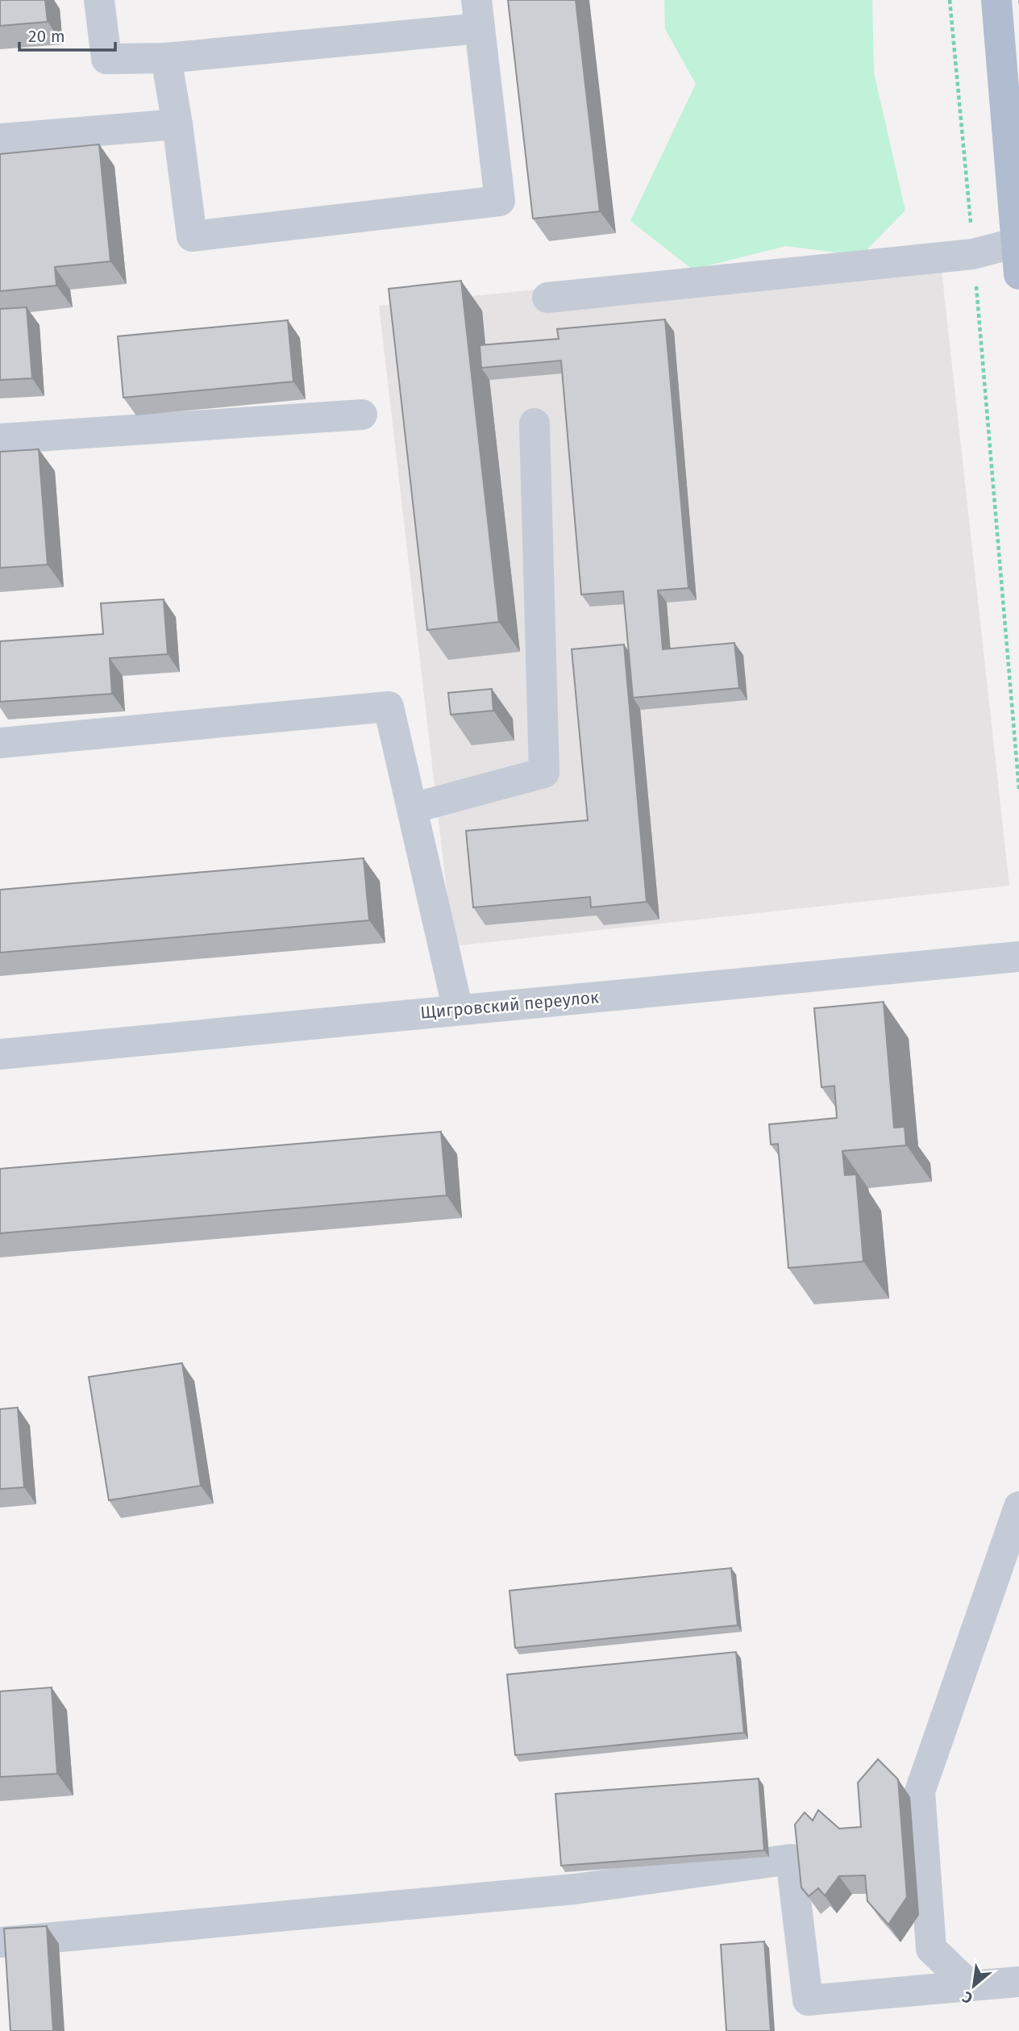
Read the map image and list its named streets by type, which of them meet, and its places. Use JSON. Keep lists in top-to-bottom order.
{
  "streets": {
    "street": ["Щигровский переулок"]
  },
  "scale_bar": "20 m",
  "north": "bottom left"
}
